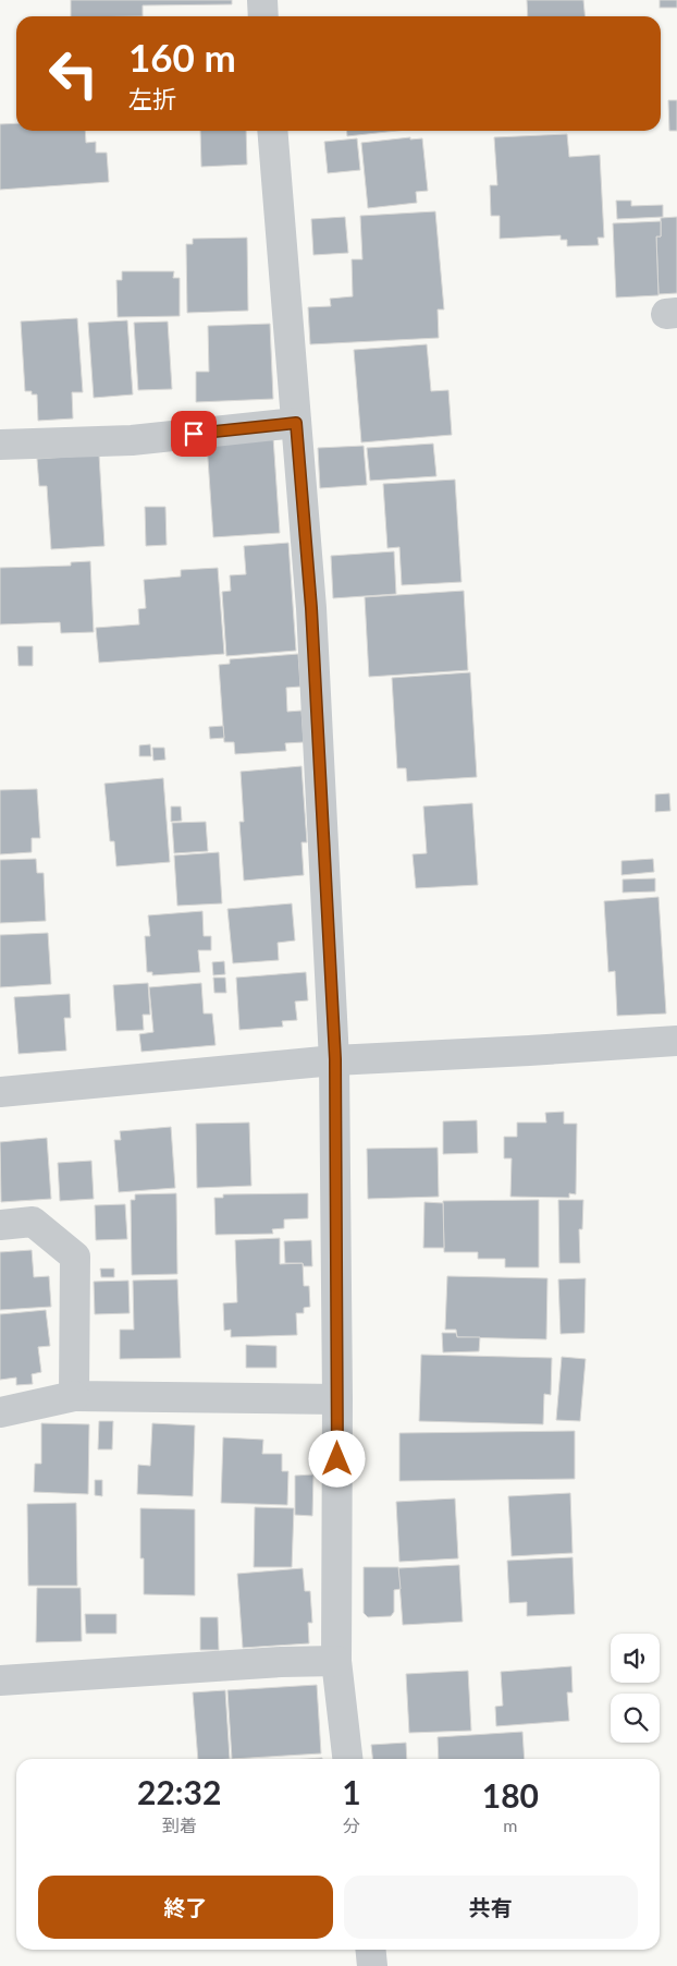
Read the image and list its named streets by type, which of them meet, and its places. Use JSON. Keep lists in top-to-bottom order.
{
  "page": {
    "turn": ["160 m", "左折"],
    "eta": [
      "22:32",
      "到着",
      "1",
      "分",
      "180",
      "m"
    ],
    "buttons": ["終了", "共有"]
  }
}
